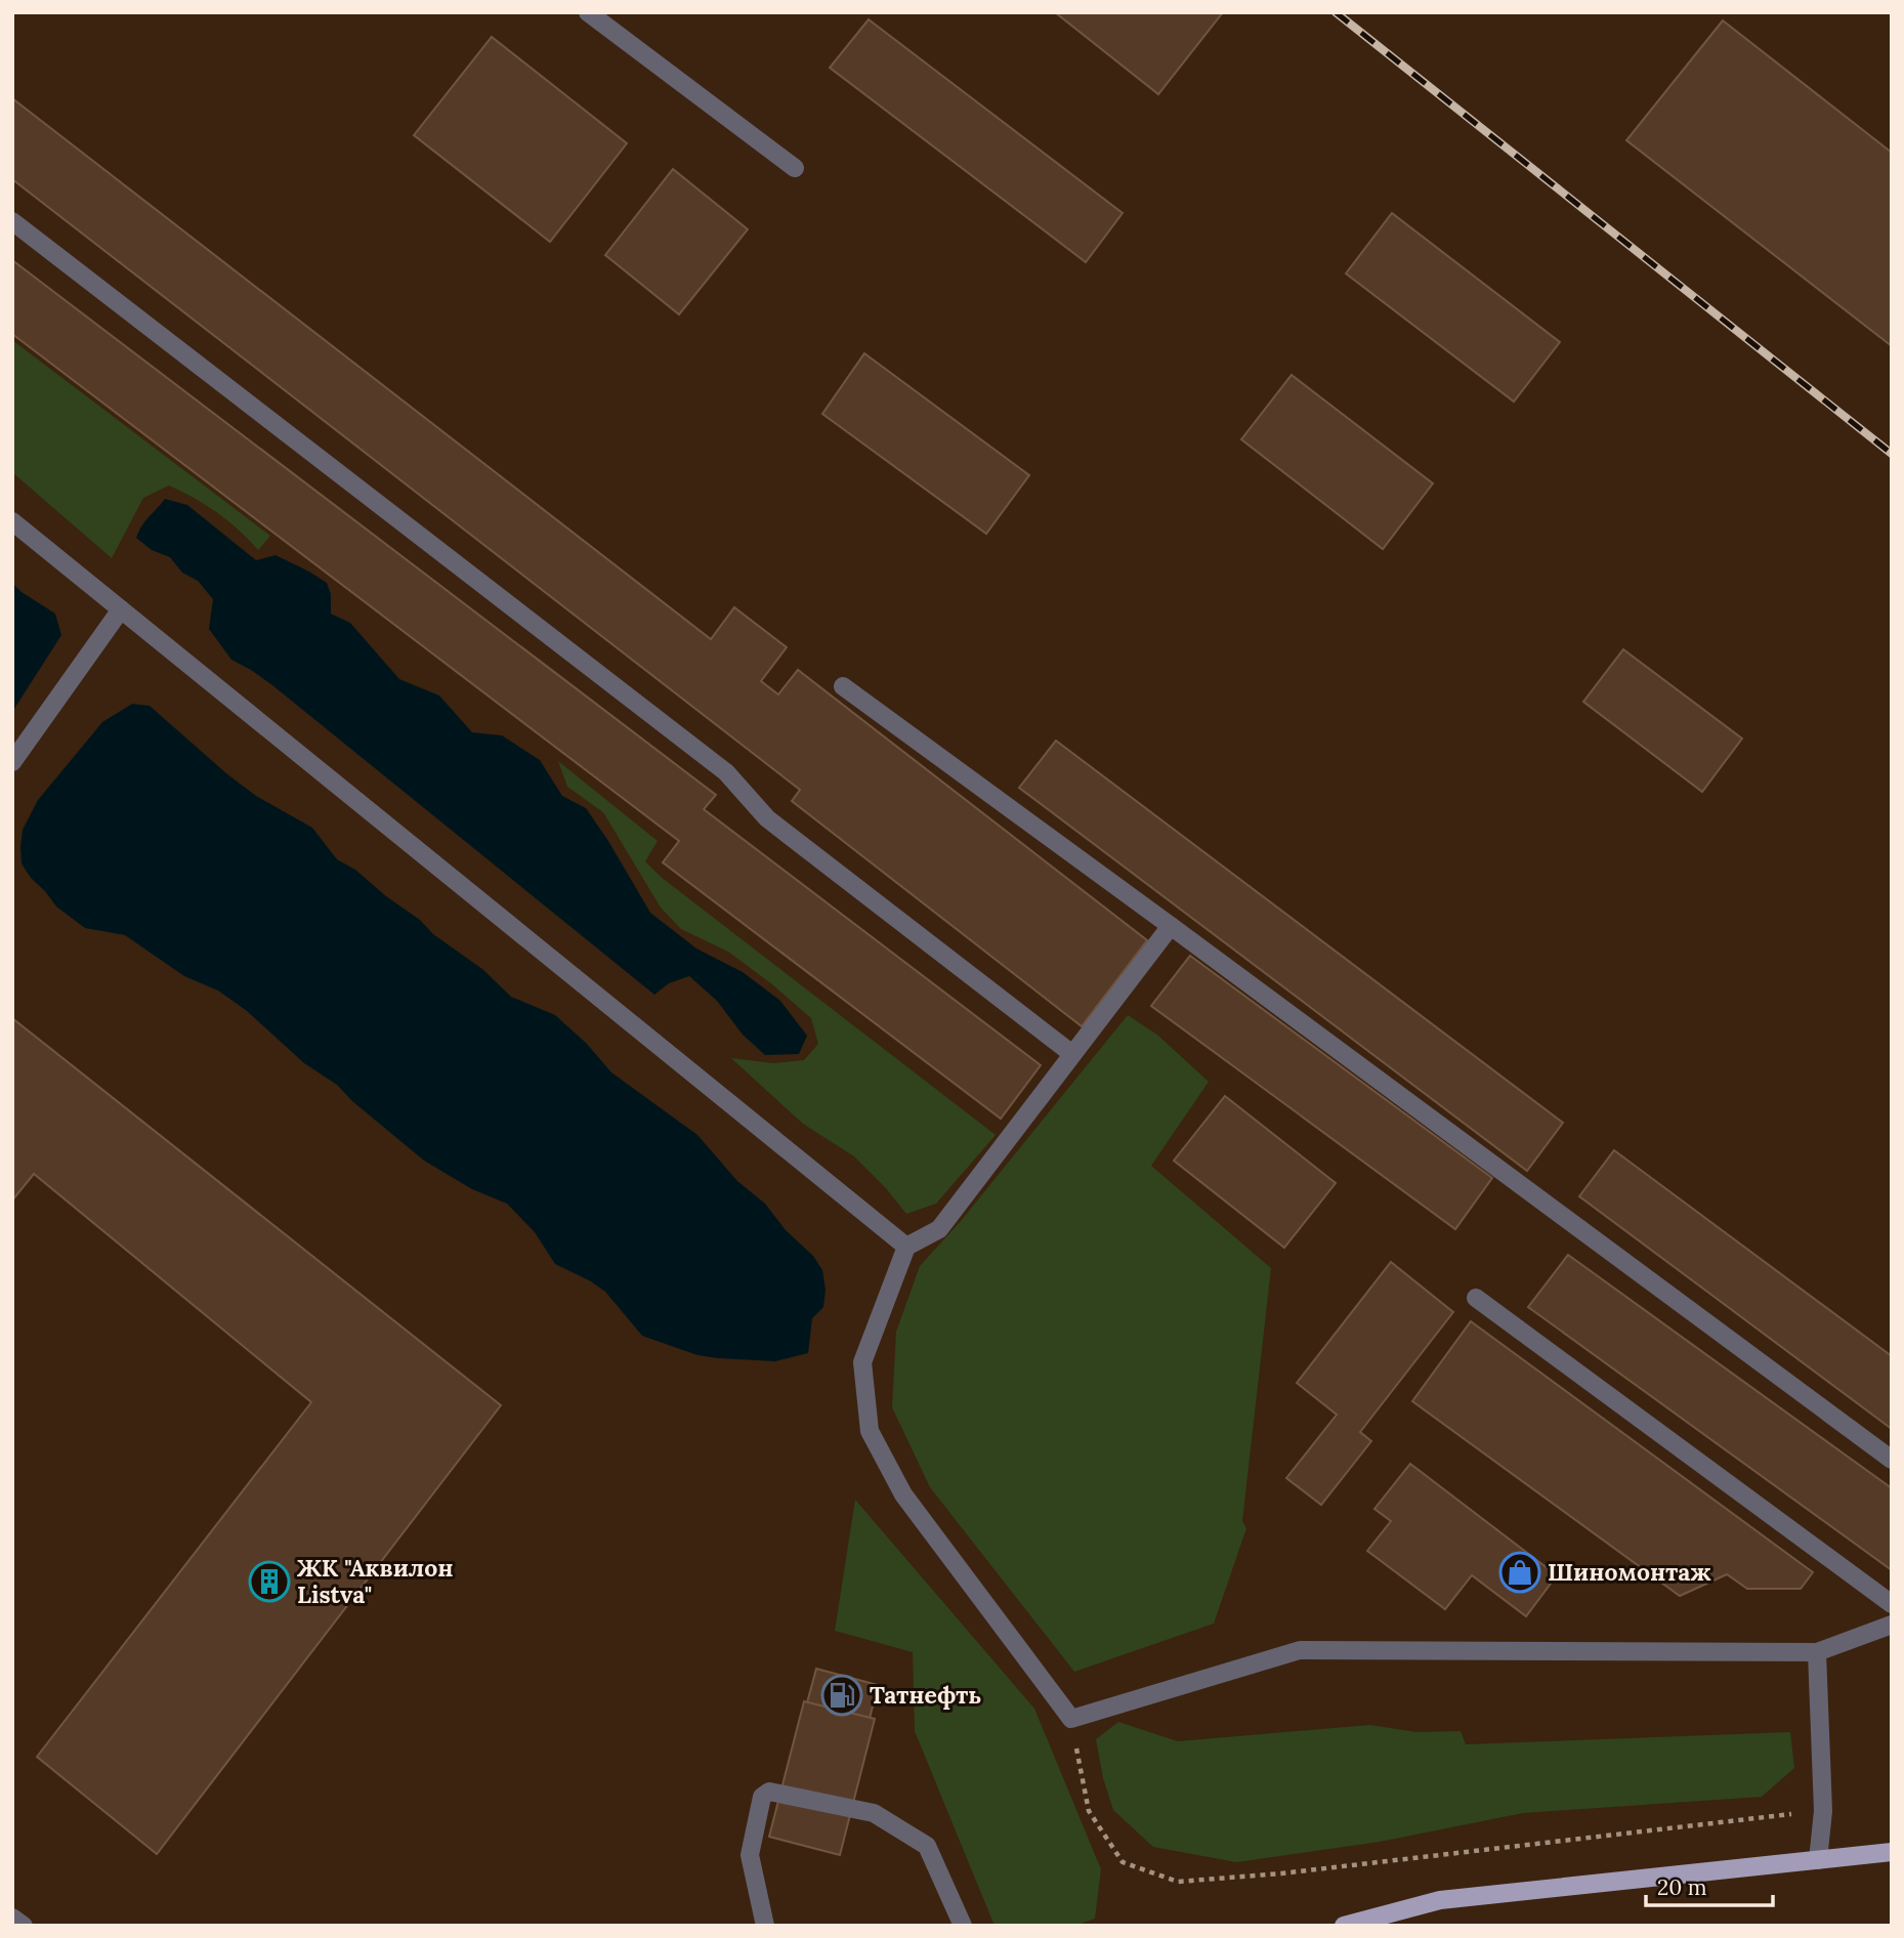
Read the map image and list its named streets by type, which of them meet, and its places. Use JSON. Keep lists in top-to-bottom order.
{
  "places": {
    "shop": ["Шиномонтаж"],
    "building": ["ЖК \"Аквилон Listva\""],
    "fuel station": ["Татнефть"]
  },
  "scale_bar": "20 m"
}
